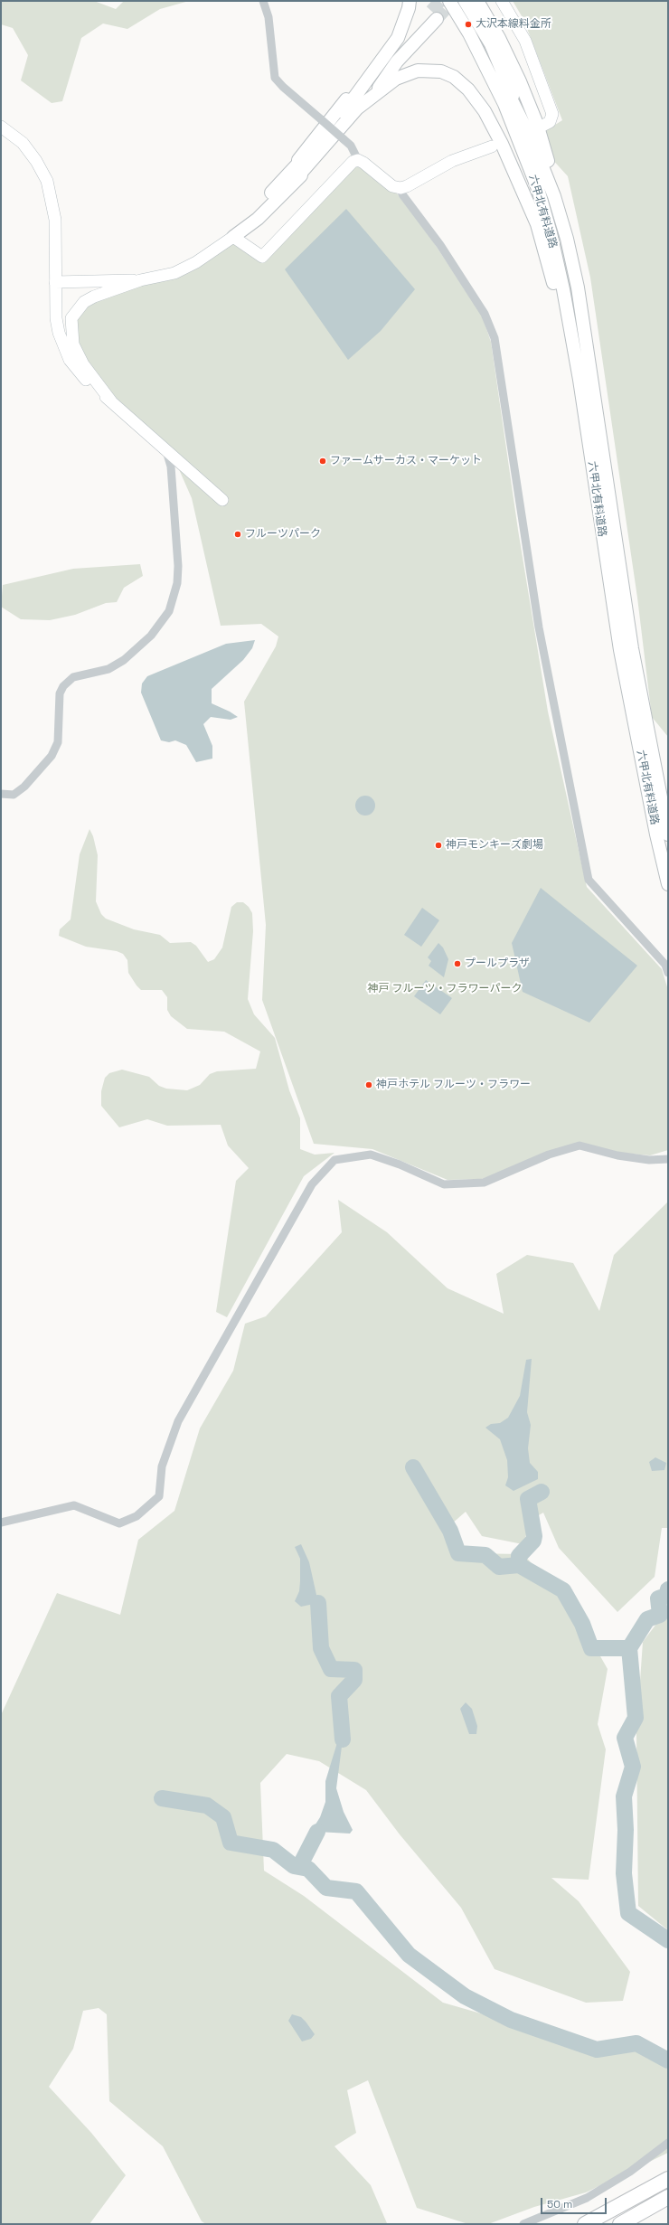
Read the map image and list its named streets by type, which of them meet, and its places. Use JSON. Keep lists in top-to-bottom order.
{
  "streets": {
    "main road": ["六甲北有料道路"]
  },
  "parks": ["神戸 フルーツ・フラワーパーク"],
  "places": [
    "大沢本線料金所",
    "ファームサーカス・マーケット",
    "フルーツパーク",
    "神戸モンキーズ劇場",
    "プールプラザ",
    "神戸ホテル フルーツ・フラワー"
  ],
  "scale_bar": "50 m"
}
